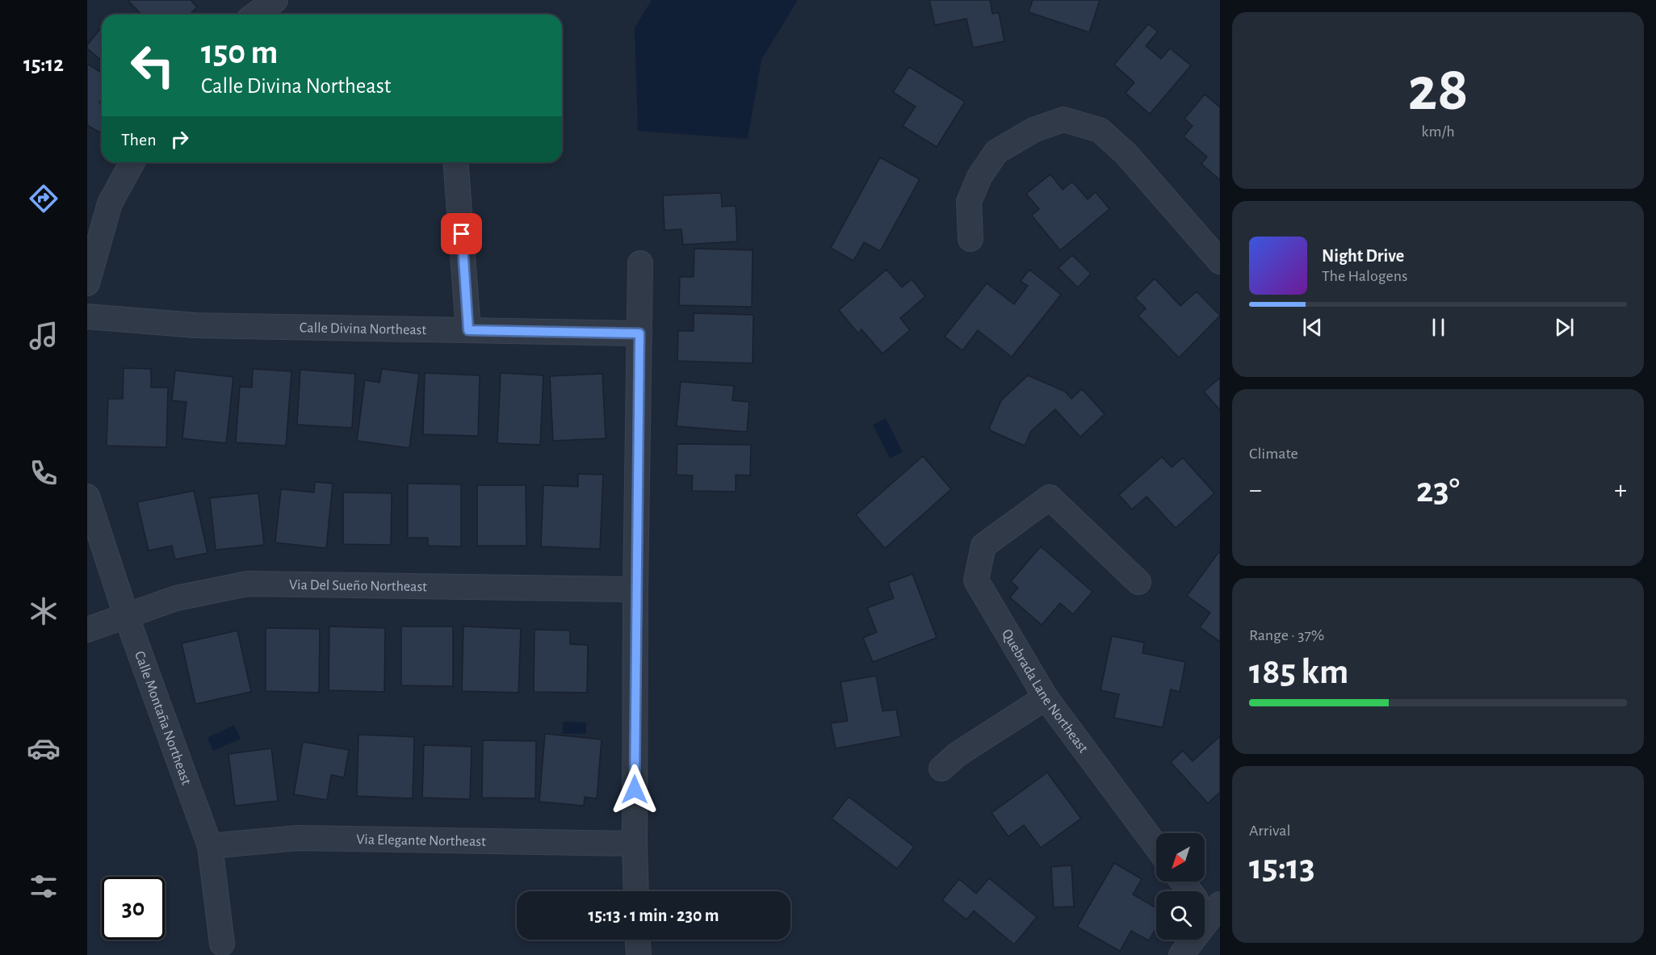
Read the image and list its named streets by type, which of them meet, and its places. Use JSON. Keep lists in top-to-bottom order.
{
  "streets": {
    "street": [
      "Calle Divina Northeast",
      "Via Del Sueño Northeast",
      "Quebrada Lane Northeast",
      "Calle Montaña Northeast",
      "Via Elegante Northeast"
    ]
  },
  "crossings": [
    ["Via Del Sueño Northeast", "Calle Montaña Northeast"],
    ["Calle Montaña Northeast", "Via Elegante Northeast"]
  ],
  "north": "bottom left",
  "page": {
    "tabs": "15:12",
    "tile": [
      ["28", "km/h"],
      "Climate",
      ["Range · 37%", "185 km"],
      ["Arrival", "15:13"]
    ],
    "turn": ["150 m", "Calle Divina Northeast"],
    "then": "Then",
    "song": ["Night Drive", "The Halogens"],
    "heat": ["−", "23°", "+"],
    "limit": "30",
    "trip": "15:13 · 1 min · 230 m"
  }
}
